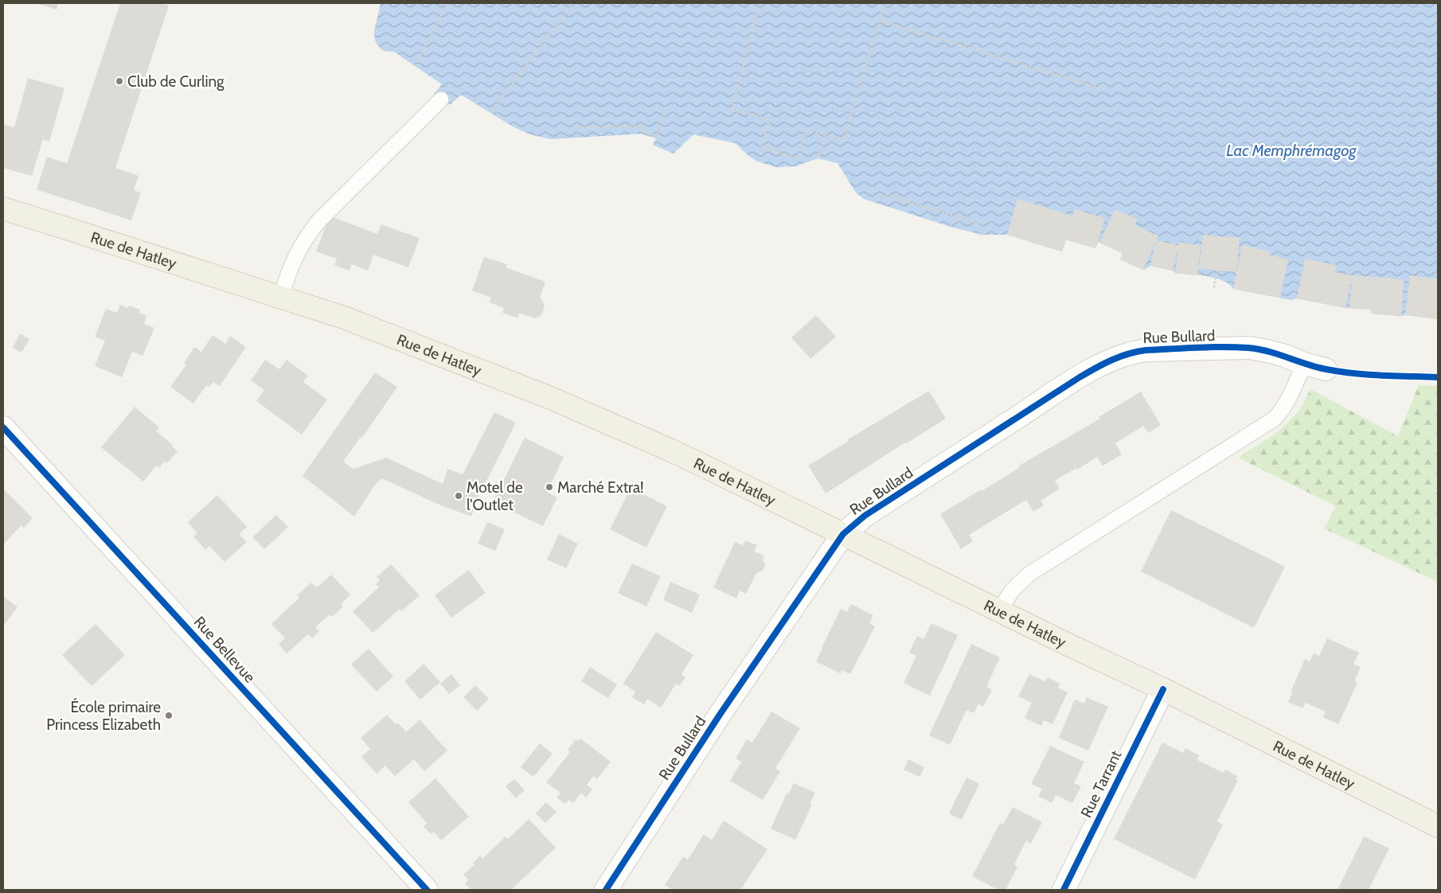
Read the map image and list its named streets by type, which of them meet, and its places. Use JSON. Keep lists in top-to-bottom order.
{
  "streets": {
    "main road": ["Rue de Hatley"],
    "street": ["Rue Bullard", "Rue Bellevue", "Rue Tarrant"]
  },
  "crossings": [
    ["Rue de Hatley", "Rue Bullard"],
    ["Rue de Hatley", "Rue Tarrant"]
  ],
  "water": ["Lac Memphrémagog"],
  "places": [
    "Club de Curling",
    "Marché Extra!",
    "Motel de l'Outlet",
    "École primaire Princess Elizabeth"
  ]
}
